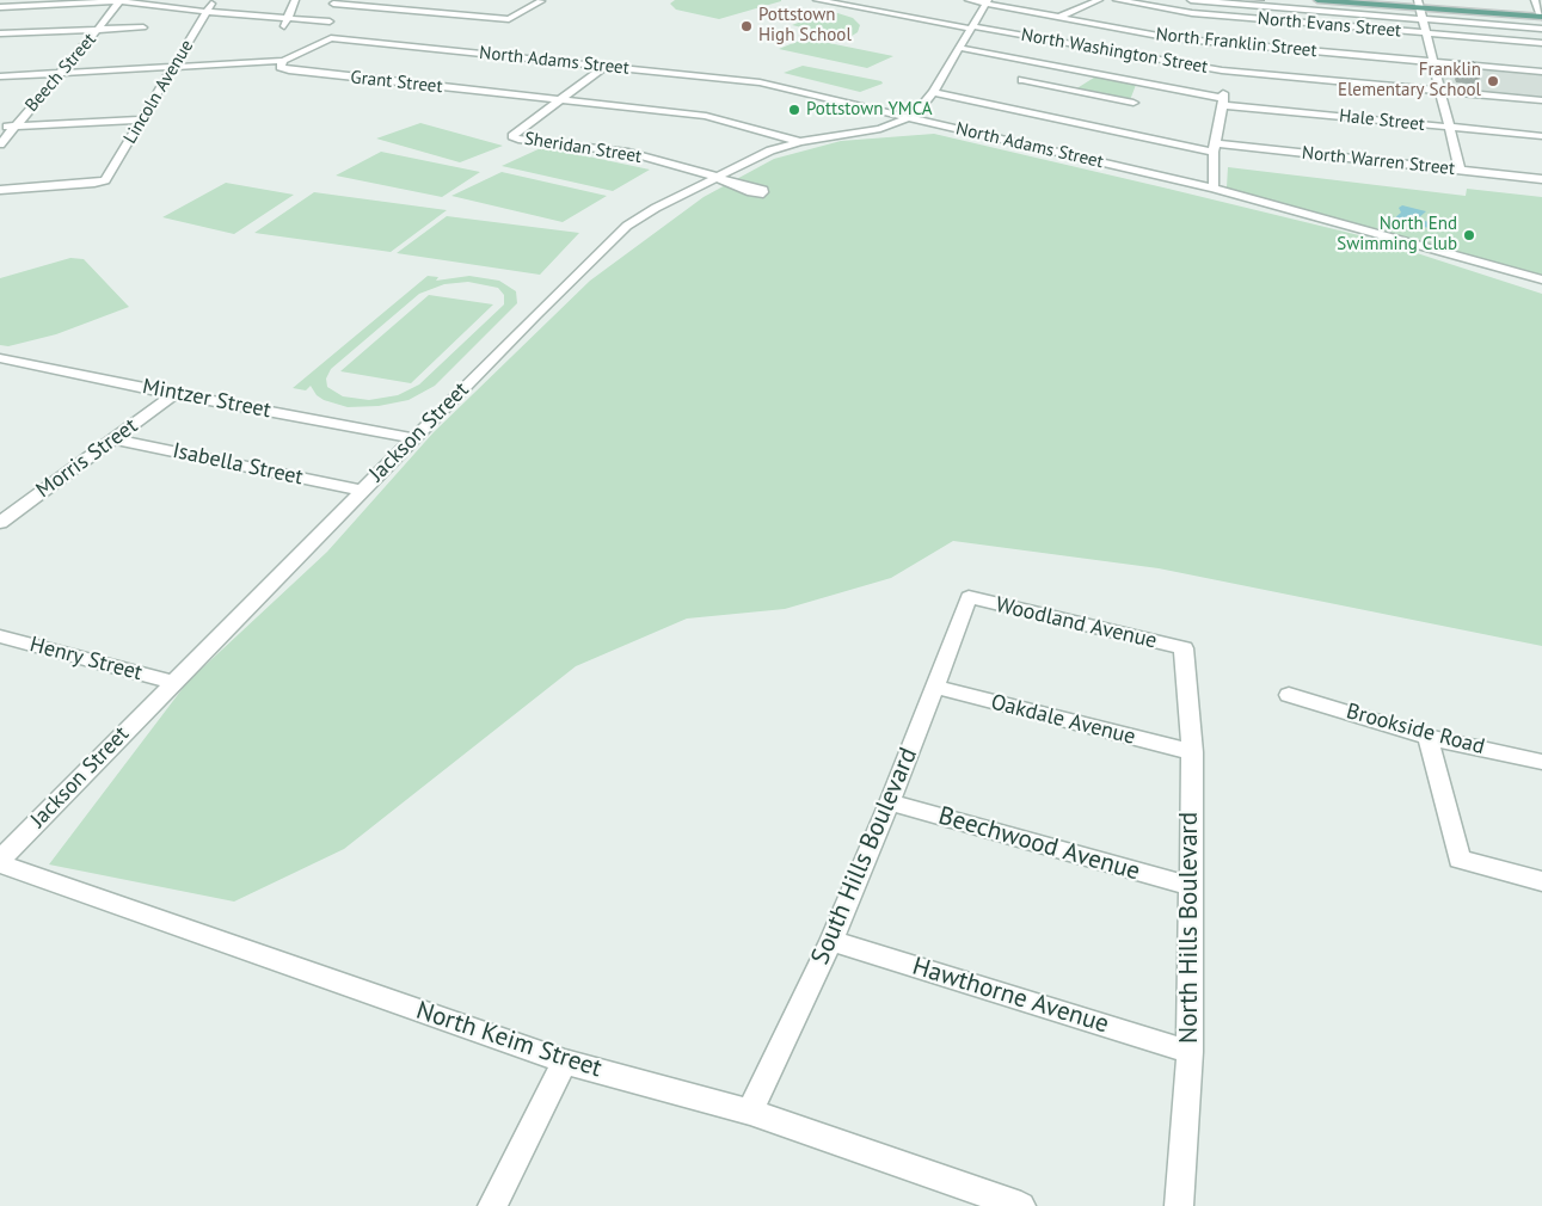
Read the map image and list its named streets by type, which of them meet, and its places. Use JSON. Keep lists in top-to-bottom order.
{
  "streets": {
    "street": [
      "North Evans Street",
      "North Franklin Street",
      "North Washington Street",
      "North Adams Street",
      "Beech Street",
      "Grant Street",
      "Lincoln Avenue",
      "Hale Street",
      "Sheridan Street",
      "North Warren Street",
      "Mintzer Street",
      "Jackson Street",
      "Morris Street",
      "Isabella Street",
      "Woodland Avenue",
      "Henry Street",
      "Oakdale Avenue",
      "Brookside Road",
      "Beechwood Avenue",
      "South Hills Boulevard",
      "North Hills Boulevard",
      "Hawthorne Avenue",
      "North Keim Street"
    ]
  },
  "crossings": [
    ["North Franklin Street", "North Washington Street"],
    ["North Adams Street", "Jackson Street"],
    ["Grant Street", "Sheridan Street"],
    ["Grant Street", "Jackson Street"],
    ["Sheridan Street", "Jackson Street"],
    ["Mintzer Street", "Jackson Street"],
    ["Mintzer Street", "Morris Street"],
    ["Jackson Street", "Isabella Street"],
    ["Jackson Street", "Henry Street"],
    ["Jackson Street", "North Keim Street"],
    ["Morris Street", "Isabella Street"],
    ["Woodland Avenue", "South Hills Boulevard"],
    ["Woodland Avenue", "North Hills Boulevard"],
    ["Oakdale Avenue", "South Hills Boulevard"],
    ["Oakdale Avenue", "North Hills Boulevard"],
    ["Beechwood Avenue", "South Hills Boulevard"],
    ["Beechwood Avenue", "North Hills Boulevard"],
    ["South Hills Boulevard", "Hawthorne Avenue"],
    ["South Hills Boulevard", "North Keim Street"],
    ["North Hills Boulevard", "Hawthorne Avenue"]
  ],
  "places": [
    "Pottstown High School",
    "Franklin Elementary School",
    "Pottstown YMCA",
    "North End Swimming Club"
  ]
}
